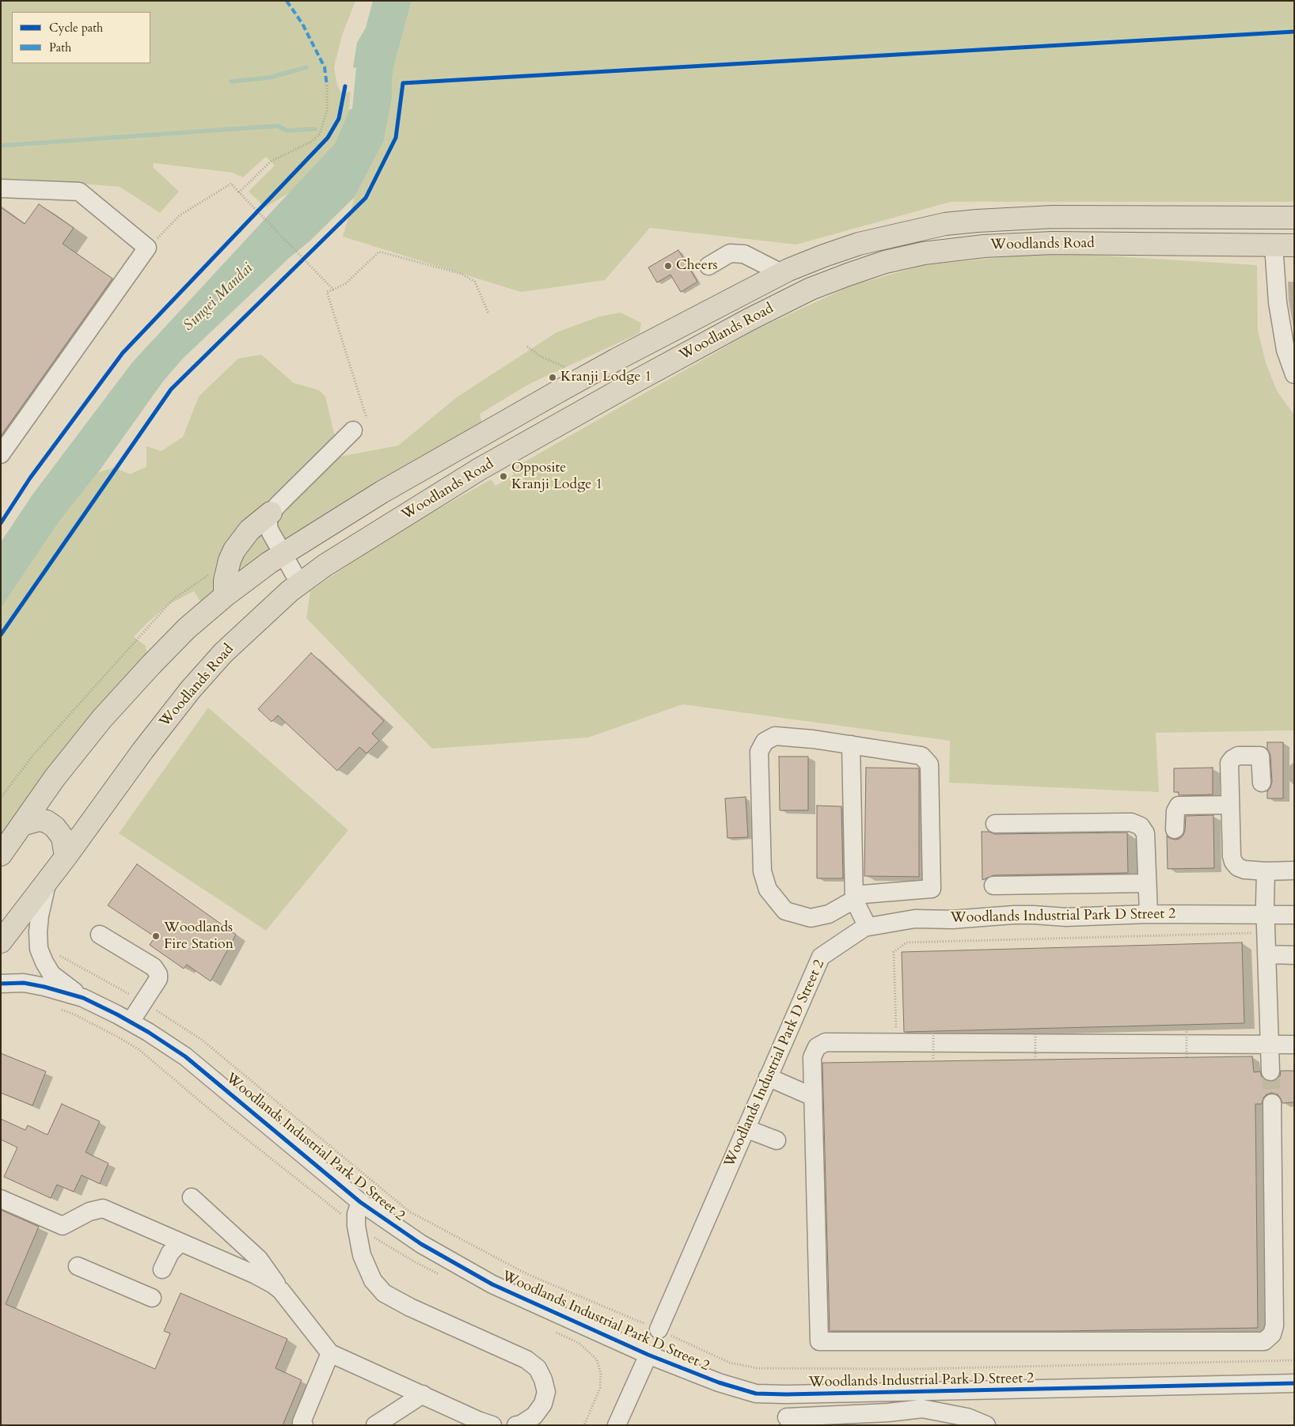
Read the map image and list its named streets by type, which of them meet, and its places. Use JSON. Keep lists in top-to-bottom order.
{
  "streets": {
    "main road": ["Woodlands Road"],
    "street": ["Woodlands Industrial Park D Street 2"]
  },
  "crossings": [
    ["Woodlands Road", "Woodlands Industrial Park D Street 2"]
  ],
  "water": ["Sungei Mandai"],
  "places": [
    "Cheers",
    "Kranji Lodge 1",
    "Opposite Kranji Lodge 1",
    "Woodlands Fire Station"
  ],
  "legend": ["Cycle path", "Path"]
}
